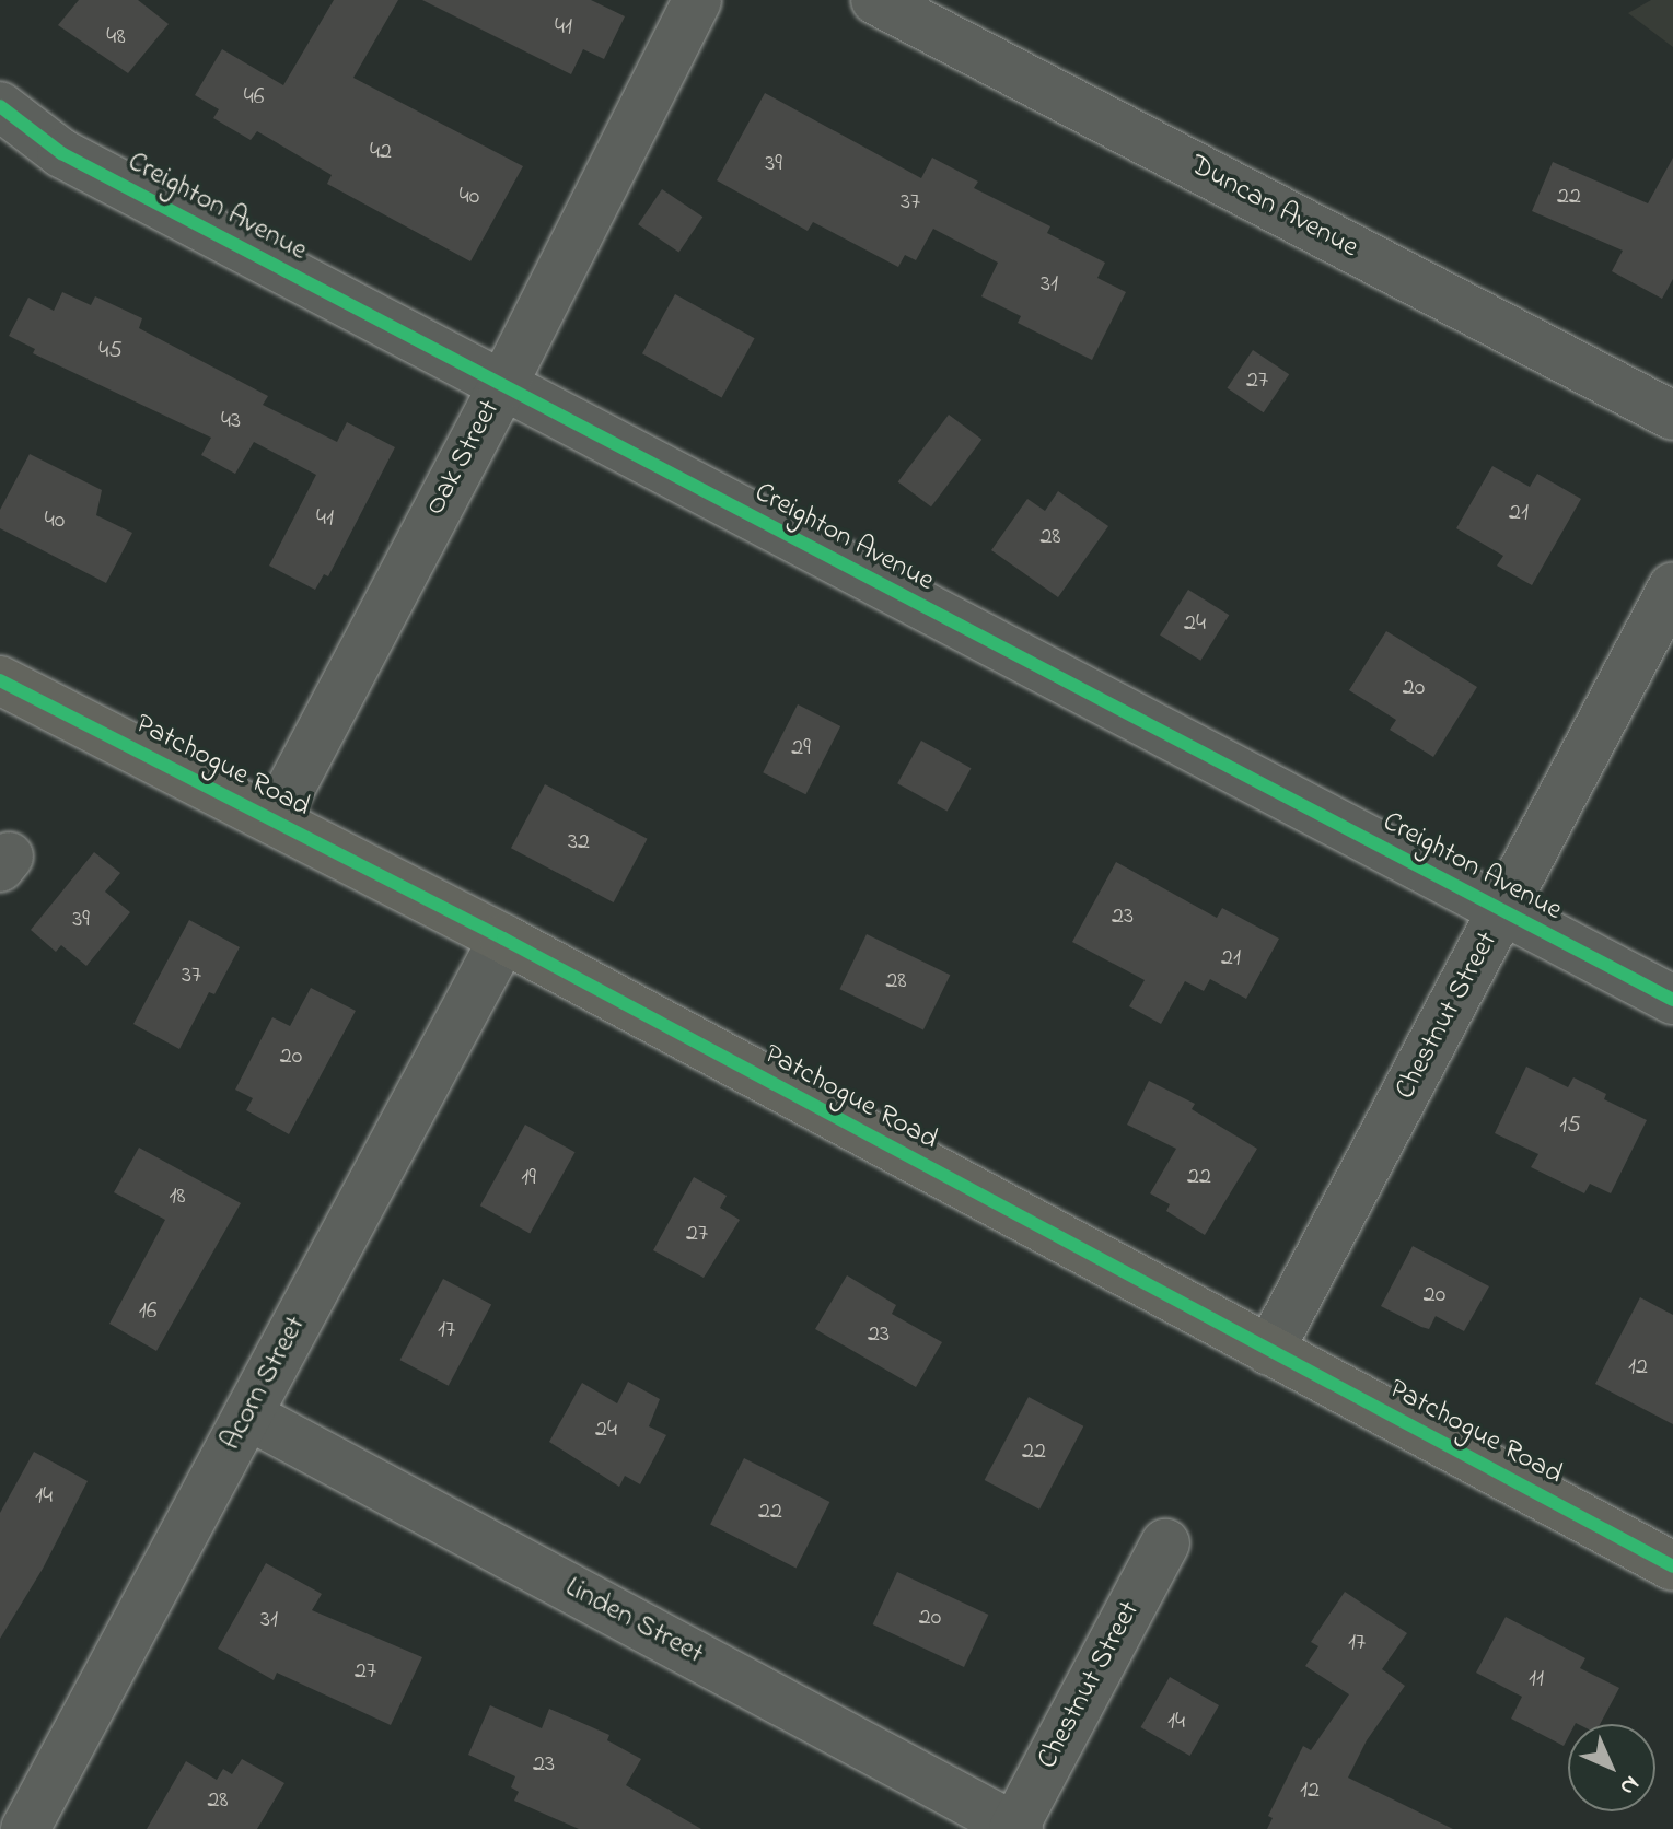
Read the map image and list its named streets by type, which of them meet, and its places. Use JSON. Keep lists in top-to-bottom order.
{
  "streets": {
    "main road": ["Patchogue Road"],
    "street": [
      "Creighton Avenue",
      "Duncan Avenue",
      "Oak Street",
      "Chestnut Street",
      "Acorn Street",
      "Linden Street"
    ]
  },
  "crossings": [
    ["Creighton Avenue", "Oak Street"],
    ["Creighton Avenue", "Chestnut Street"],
    ["Oak Street", "Patchogue Road"],
    ["Patchogue Road", "Chestnut Street"],
    ["Patchogue Road", "Acorn Street"],
    ["Chestnut Street", "Linden Street"],
    ["Acorn Street", "Linden Street"]
  ],
  "house_numbers": [
    "41",
    "48",
    "46",
    "42",
    "39",
    "40",
    "22",
    "37",
    "31",
    "45",
    "27",
    "43",
    "21",
    "41",
    "40",
    "28",
    "24",
    "20",
    "29",
    "32",
    "23",
    "39",
    "21",
    "37",
    "28",
    "20",
    "15",
    "22",
    "19",
    "18",
    "27",
    "20",
    "16",
    "17",
    "23",
    "12",
    "24",
    "22",
    "14",
    "22",
    "20",
    "31",
    "17",
    "27",
    "11",
    "14",
    "23",
    "12",
    "28"
  ],
  "north": "bottom right"
}
